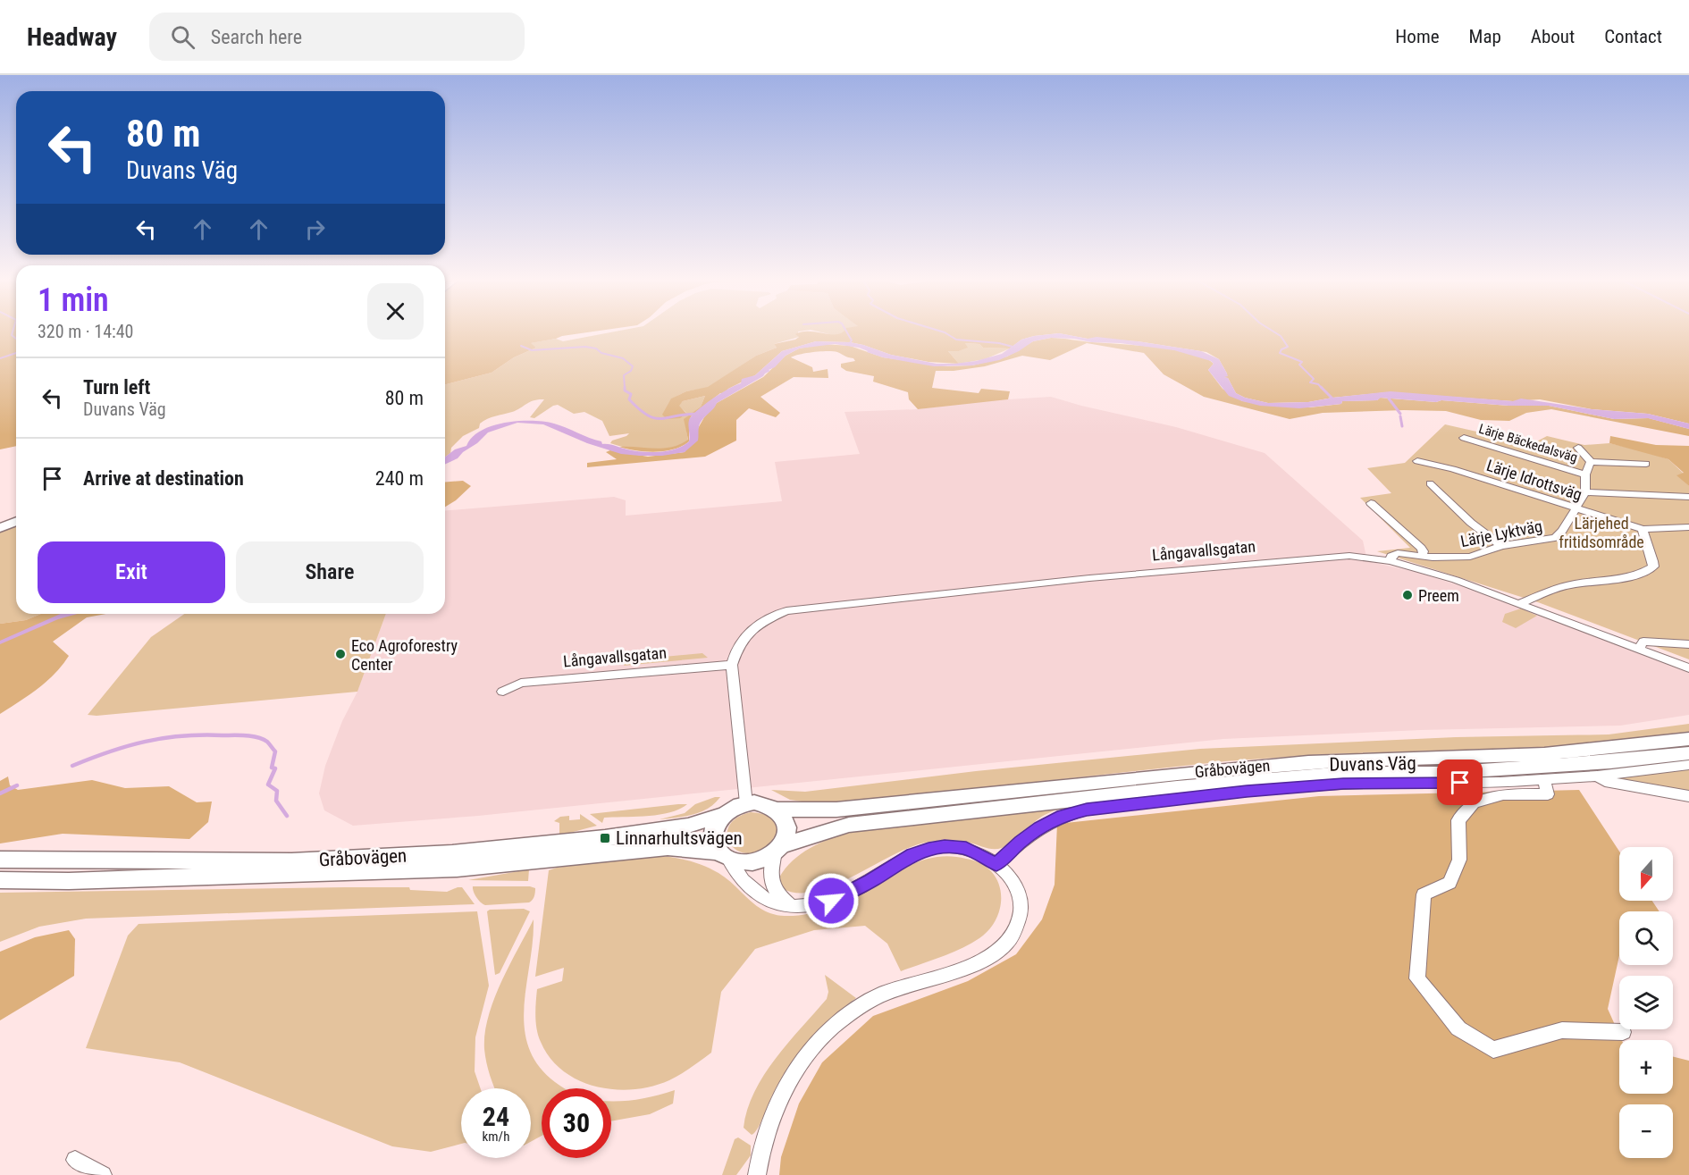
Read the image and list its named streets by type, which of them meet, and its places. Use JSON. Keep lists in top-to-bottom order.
{
  "streets": {
    "main road": ["Gråbovägen"],
    "street": [
      "Lärje Bäckedalsväg",
      "Lärje Idrottsväg",
      "Lärje Lyktväg",
      "Långavallsgatan",
      "Duvans Väg"
    ]
  },
  "crossings": [
    ["Lärje Idrottsväg", "Lärje Lyktväg"],
    ["Lärje Lyktväg", "Långavallsgatan"],
    ["Långavallsgatan", "Gråbovägen"]
  ],
  "parks": ["Lärjehed fritidsområde"],
  "places": {
    "other": ["Preem", "Eco Agroforestry Center"],
    "transit": ["Linnarhultsvägen"]
  },
  "north": "bottom",
  "page": {
    "header": "Headway",
    "search": "Search here",
    "nav": [
      "Home",
      "Map",
      "About",
      "Contact"
    ],
    "turn": ["80 m", "Duvans Väg"],
    "heading": ["1 min", "320 m · 14:40"],
    "list": [
      {
        "name": "Turn left",
        "note": "Duvans Väg",
        "value": "80 m"
      },
      {
        "name": "Arrive at destination",
        "value": "240 m"
      }
    ],
    "buttons": ["Exit", "Share"],
    "map_buttons": ["+", "−"],
    "speed": "24 km/h",
    "limit": "30"
  }
}
